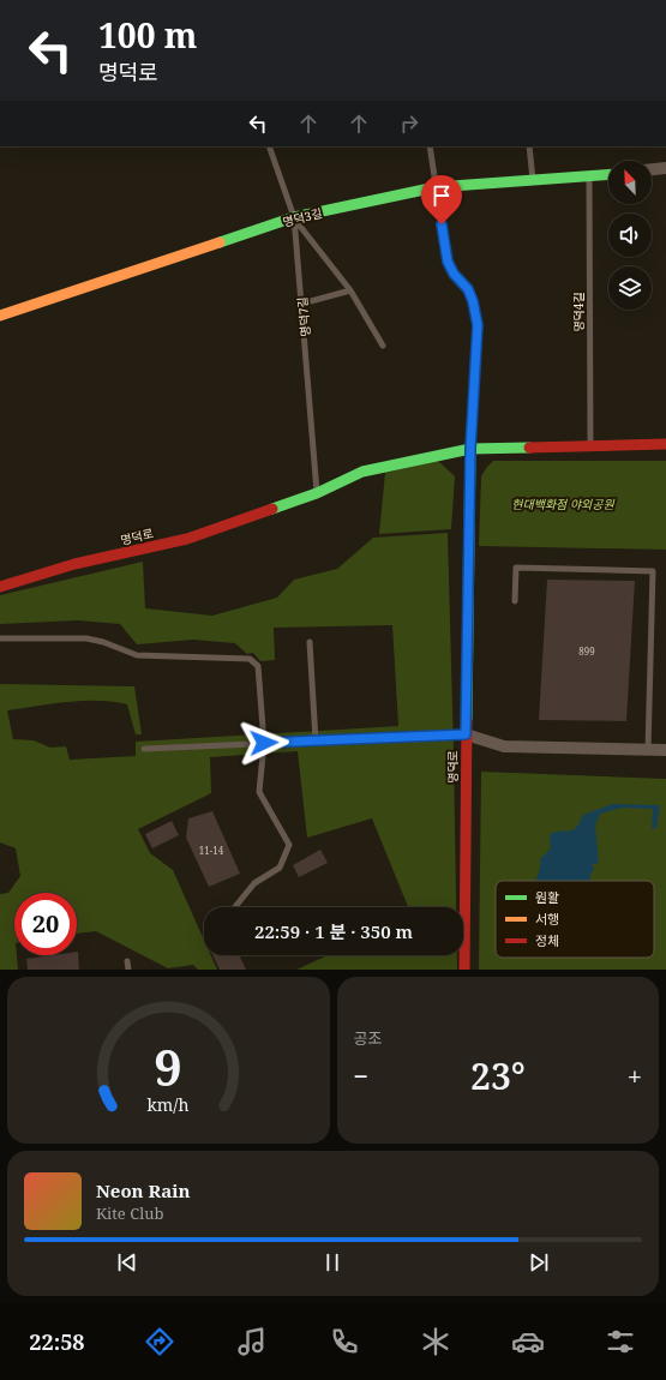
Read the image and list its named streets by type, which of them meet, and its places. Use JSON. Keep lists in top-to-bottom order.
{
  "streets": {
    "street": ["명덕3길", "명덕로"],
    "lane": ["명덕4길", "명덕7길"]
  },
  "crossings": [
    ["명덕3길", "명덕4길"],
    ["명덕3길", "명덕7길"],
    ["명덕4길", "명덕로"],
    ["명덕7길", "명덕로"]
  ],
  "parks": ["현대백화점 야외공원"],
  "house_numbers": ["899", "11-14"],
  "legend": ["원활", "서행", "정체"],
  "north": "top left",
  "page": {
    "turn": ["100 m", "명덕로"],
    "limit": "20",
    "trip": "22:59 · 1 분 · 350 m",
    "tile": "공조",
    "heat": ["−", "23°", "+"],
    "song": ["Neon Rain", "Kite Club"],
    "tabs": "22:58",
    "gauge": ["9", "km/h"]
  }
}
